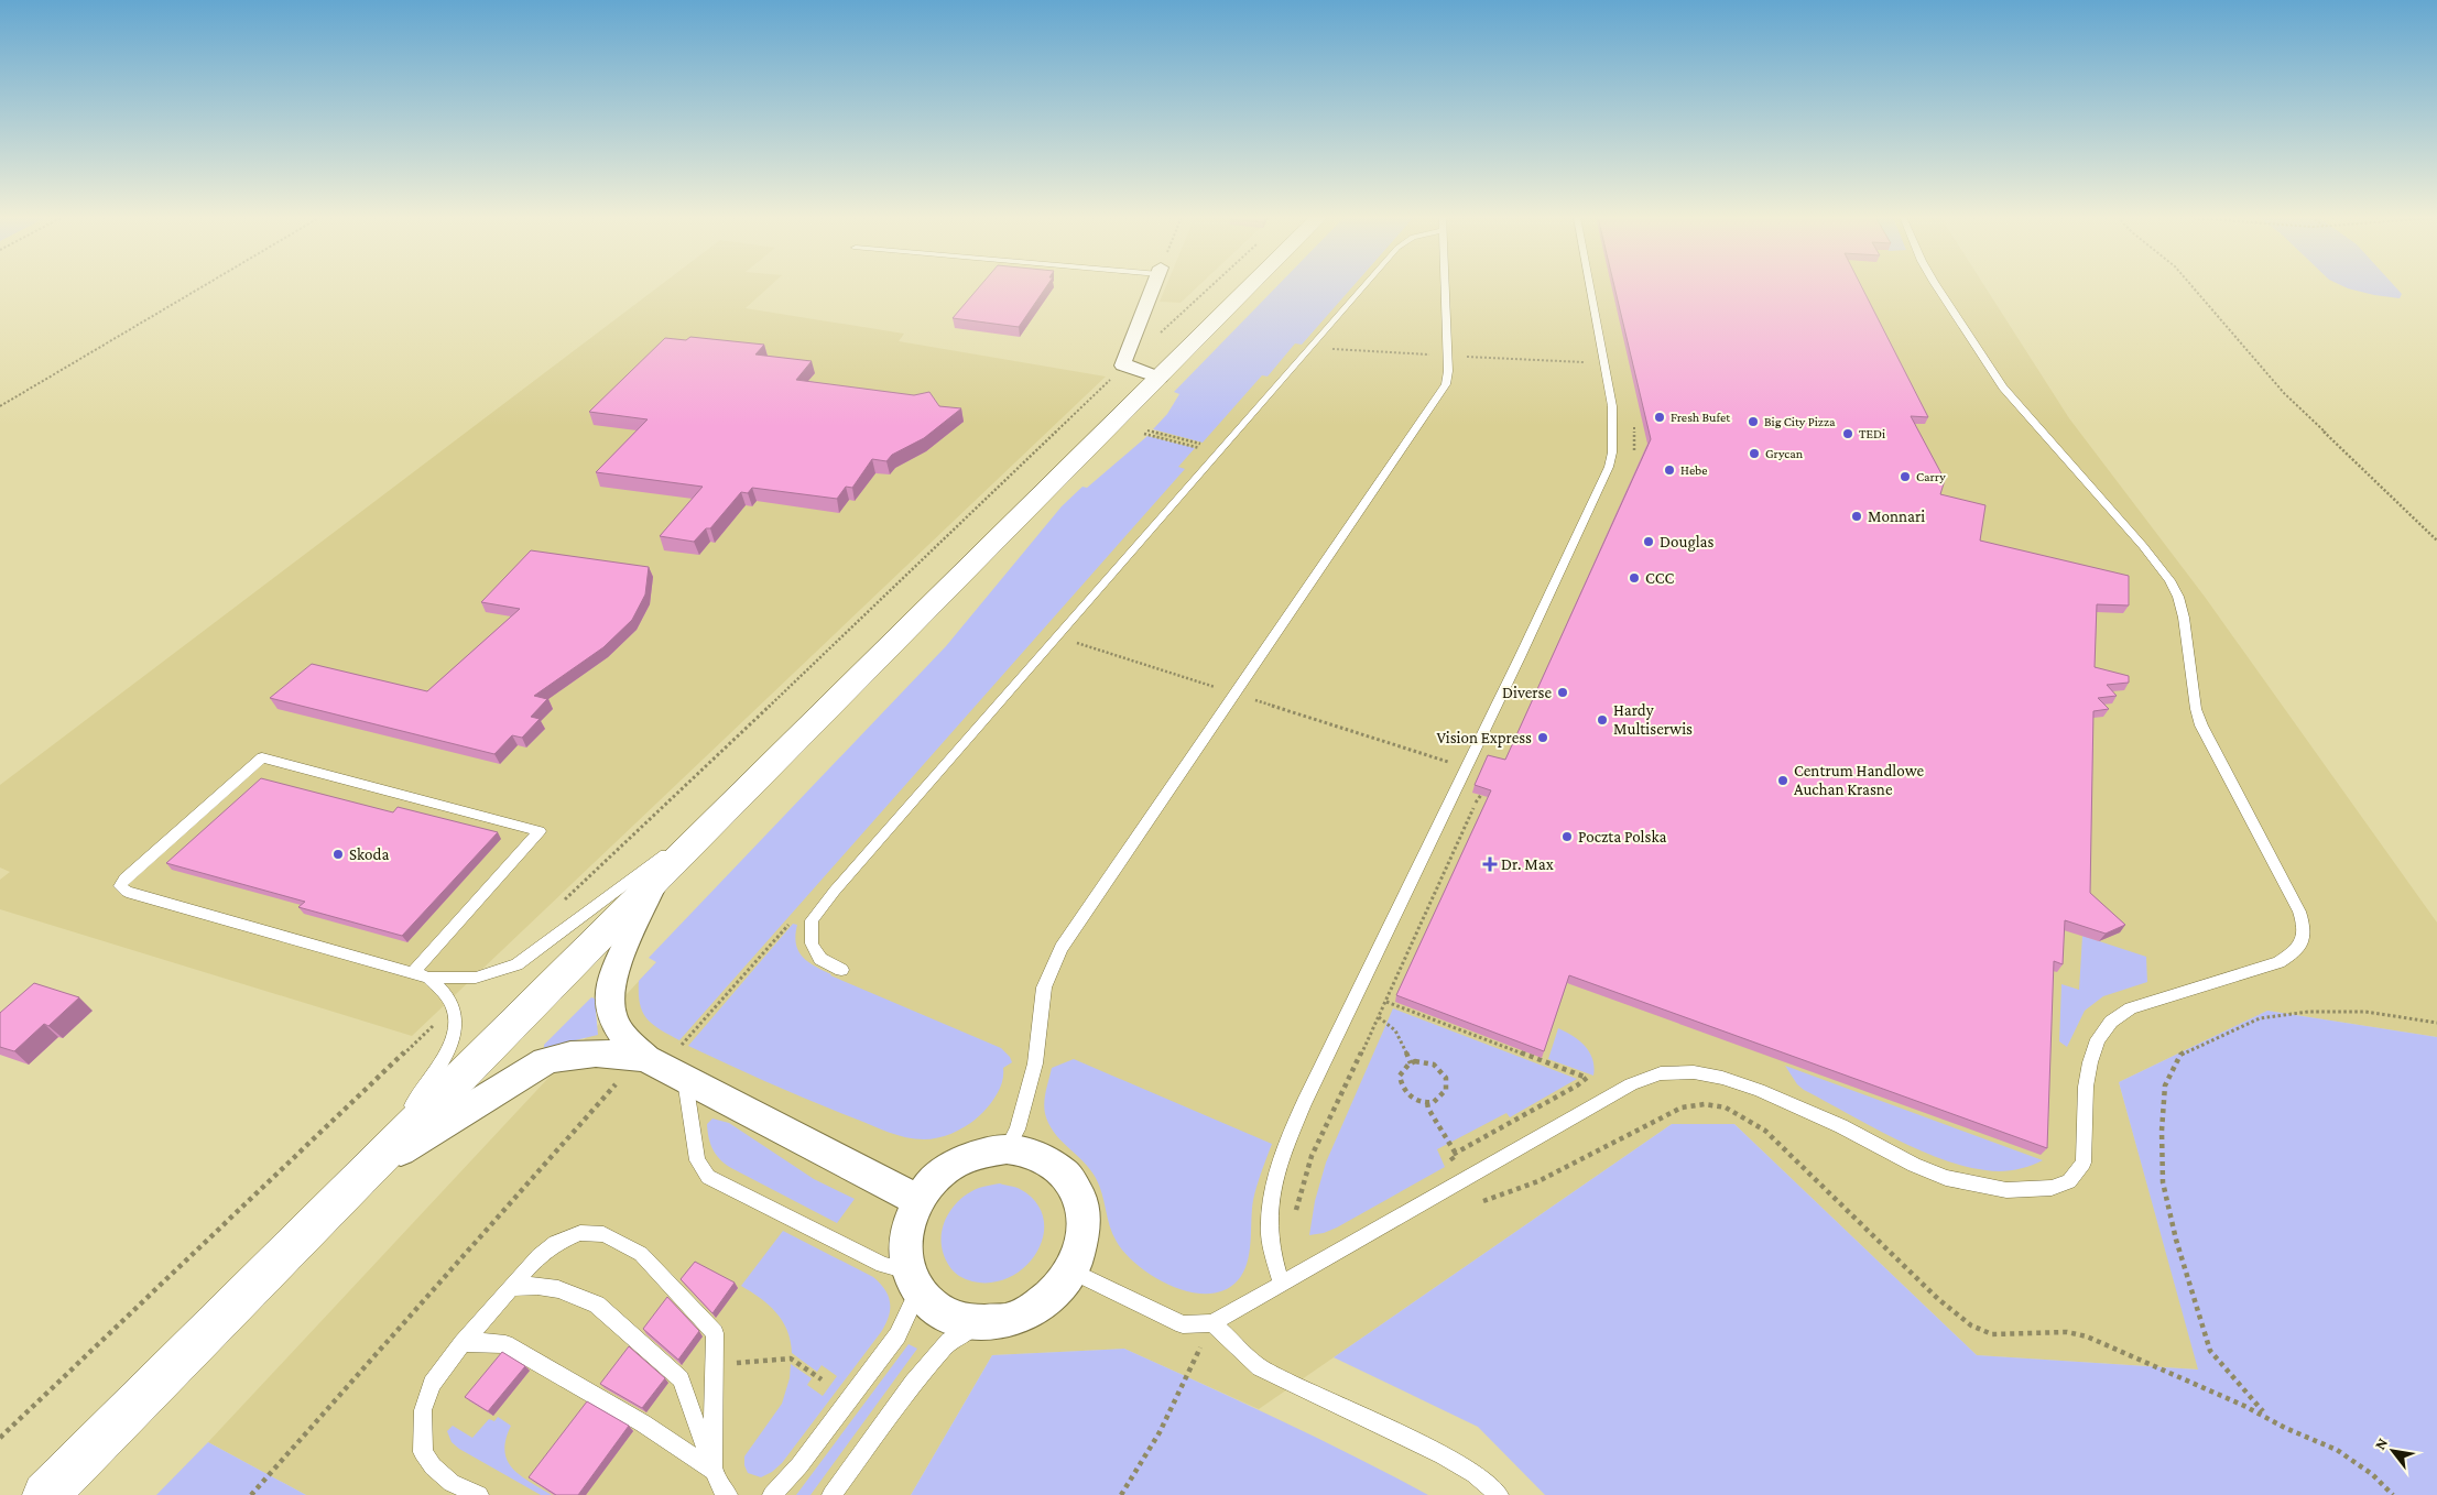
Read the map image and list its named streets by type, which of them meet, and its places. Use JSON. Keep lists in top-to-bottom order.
{
  "places": {
    "other": [
      "Fresh Bufet",
      "Big City Pizza",
      "TEDi",
      "Grycan",
      "Hebe",
      "Carry",
      "Monnari",
      "Douglas",
      "CCC",
      "Diverse",
      "Hardy Multiserwis",
      "Vision Express",
      "Centrum Handlowe Auchan Krasne",
      "Poczta Polska",
      "Skoda"
    ],
    "health": ["Dr. Max"]
  },
  "north": "top left"
}
